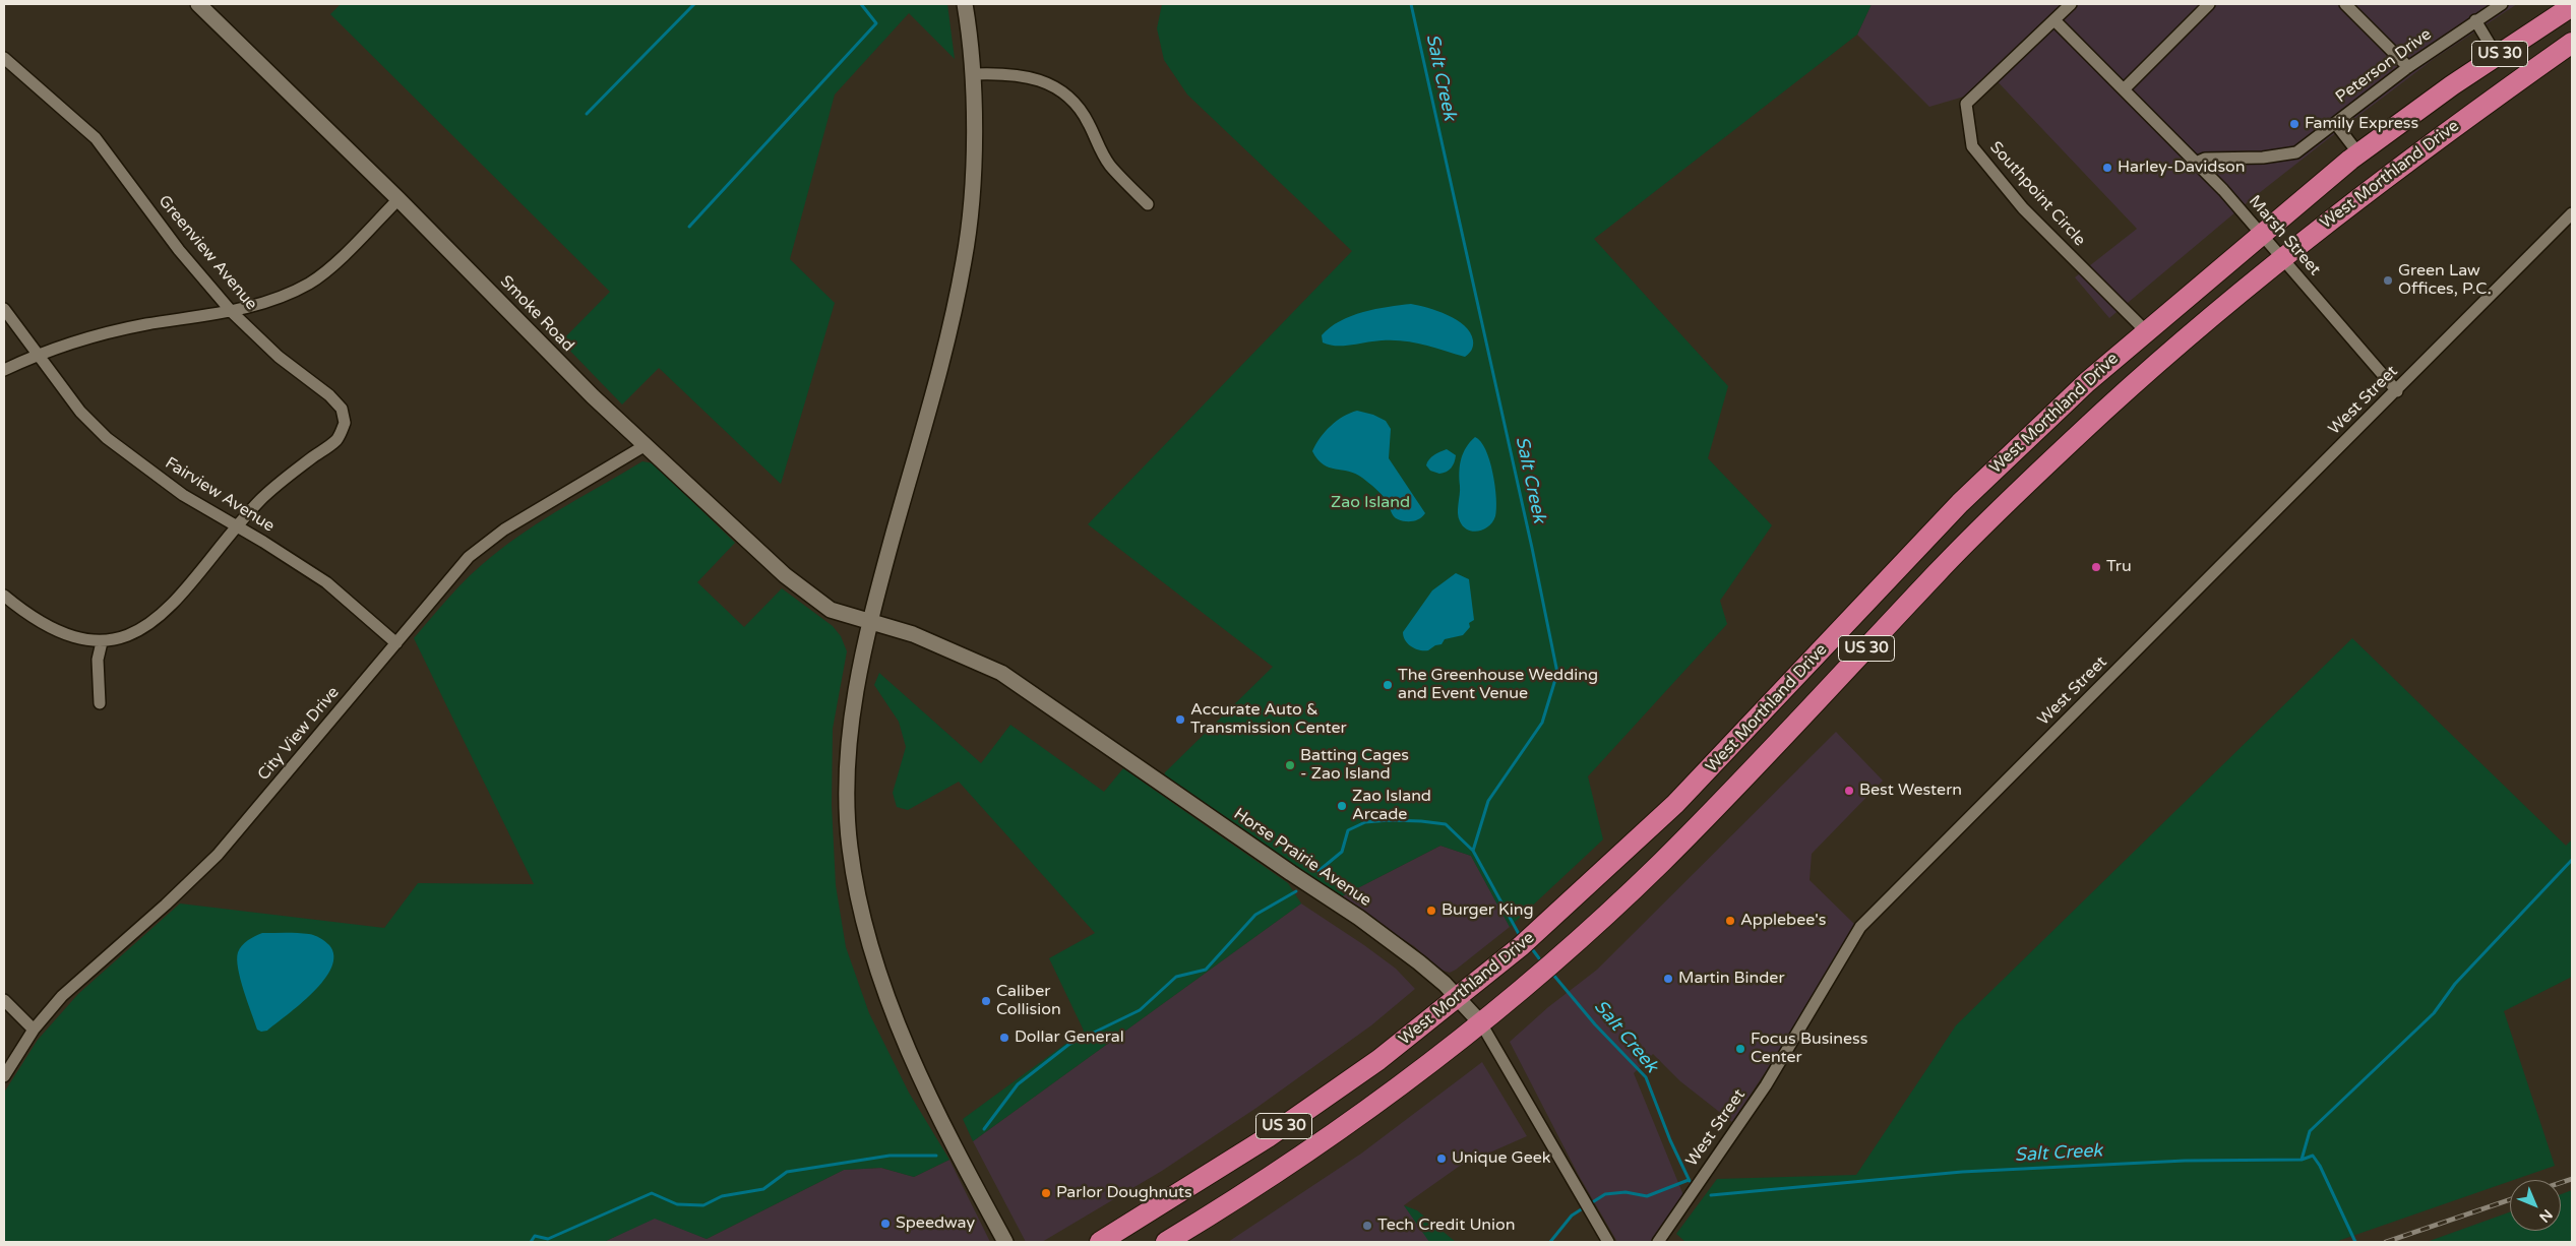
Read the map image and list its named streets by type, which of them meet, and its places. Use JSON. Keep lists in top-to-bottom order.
{
  "streets": {
    "highway": ["US 30", "West Morthland Drive"],
    "street": [
      "Peterson Drive",
      "Southpoint Circle",
      "Marsh Street",
      "Greenview Avenue",
      "Smoke Road",
      "West Street",
      "Fairview Avenue",
      "City View Drive",
      "Horse Prairie Avenue"
    ]
  },
  "crossings": [
    ["Peterson Drive", "Marsh Street"],
    ["West Morthland Drive", "Southpoint Circle"],
    ["West Morthland Drive", "Marsh Street"],
    ["West Morthland Drive", "Horse Prairie Avenue"],
    ["Southpoint Circle", "Marsh Street"],
    ["Marsh Street", "West Street"],
    ["Greenview Avenue", "Fairview Avenue"],
    ["Smoke Road", "City View Drive"],
    ["Smoke Road", "Horse Prairie Avenue"],
    ["Fairview Avenue", "City View Drive"]
  ],
  "water": ["Salt Creek"],
  "parks": ["Zao Island"],
  "places": [
    "Family Express",
    "Harley-Davidson",
    "Green Law Offices, P.C.",
    "Tru",
    "The Greenhouse Wedding and Event Venue",
    "Accurate Auto & Transmission Center",
    "Batting Cages - Zao Island",
    "Best Western",
    "Zao Island Arcade",
    "Burger King",
    "Applebee's",
    "Martin Binder",
    "Caliber Collision",
    "Dollar General",
    "Focus Business Center",
    "Unique Geek",
    "Parlor Doughnuts",
    "Speedway",
    "Tech Credit Union"
  ],
  "north": "bottom right"
}
